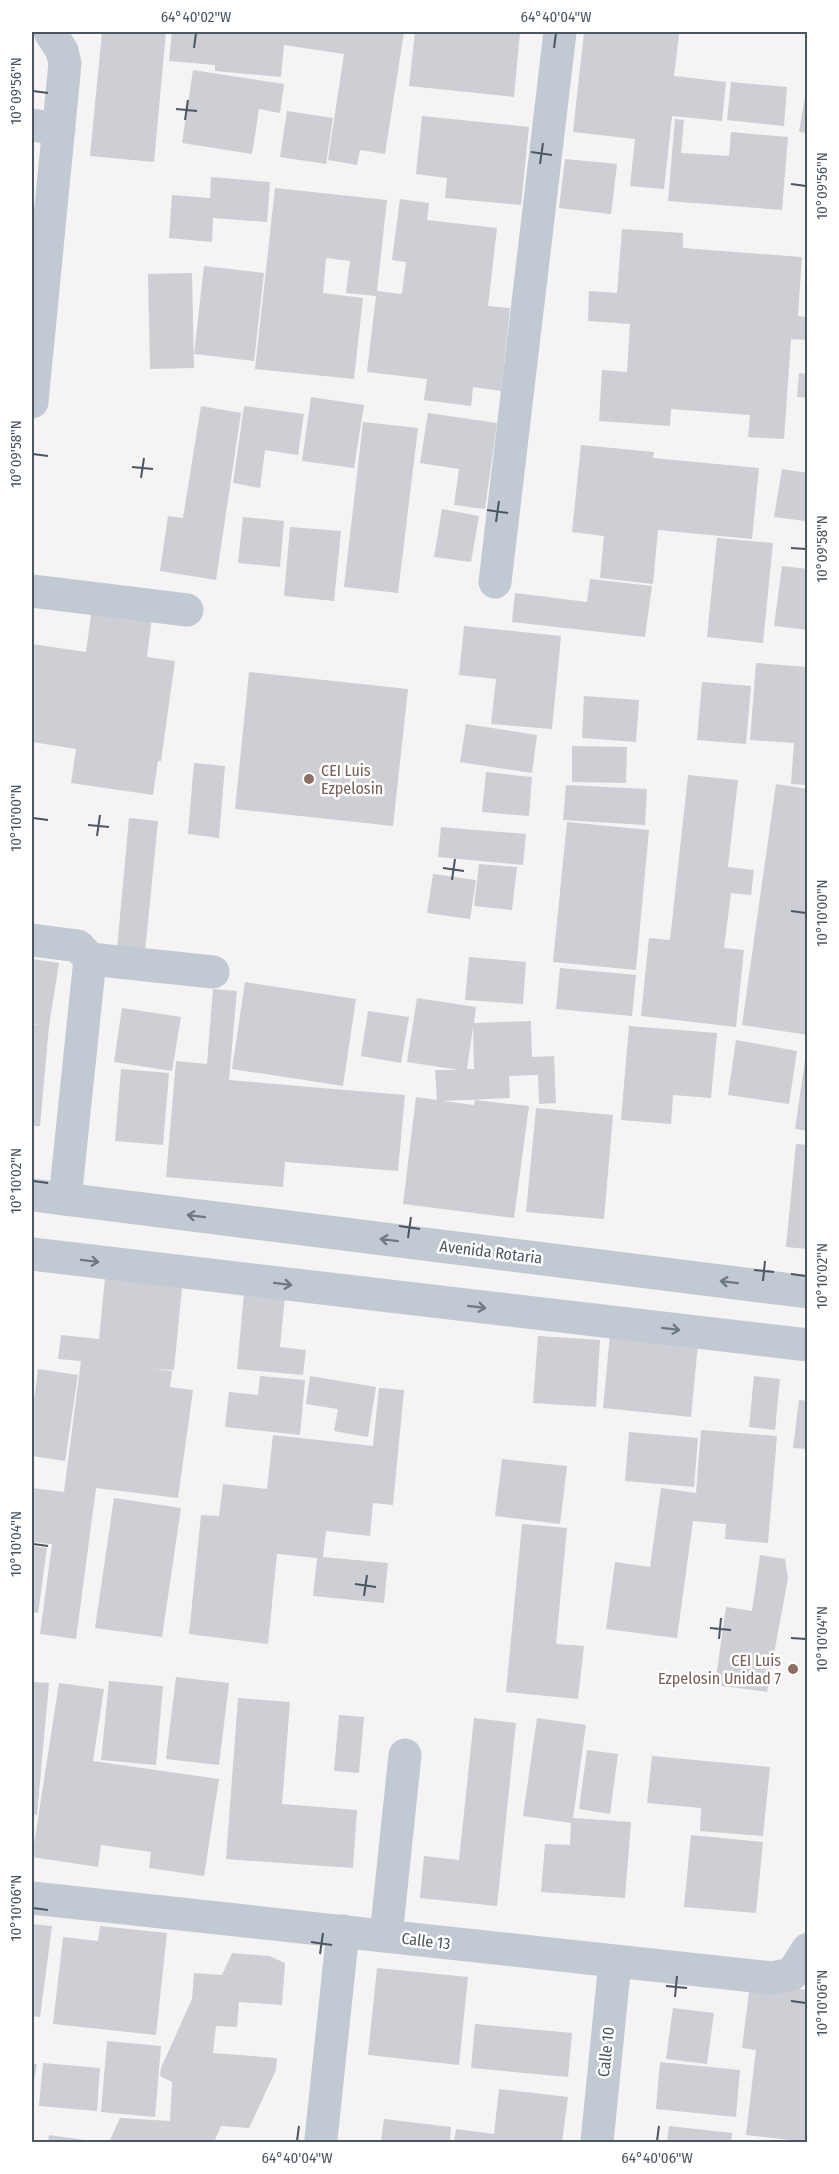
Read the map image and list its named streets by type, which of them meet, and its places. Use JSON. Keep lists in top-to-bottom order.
{
  "streets": {
    "street": ["Avenida Rotaria", "Calle 13", "Calle 10"]
  },
  "crossings": [
    ["Calle 13", "Calle 10"]
  ],
  "places": ["CEI Luis Ezpelosin", "CEI Luis Ezpelosin Unidad 7"],
  "coordinates": [
    "64°40'02\"W",
    "64°40'04\"W",
    "10°09'56\"N",
    "10°09'58\"N",
    "10°10'00\"N",
    "10°10'02\"N",
    "10°10'04\"N",
    "10°10'06\"N",
    "64°40'06\"W"
  ]
}
